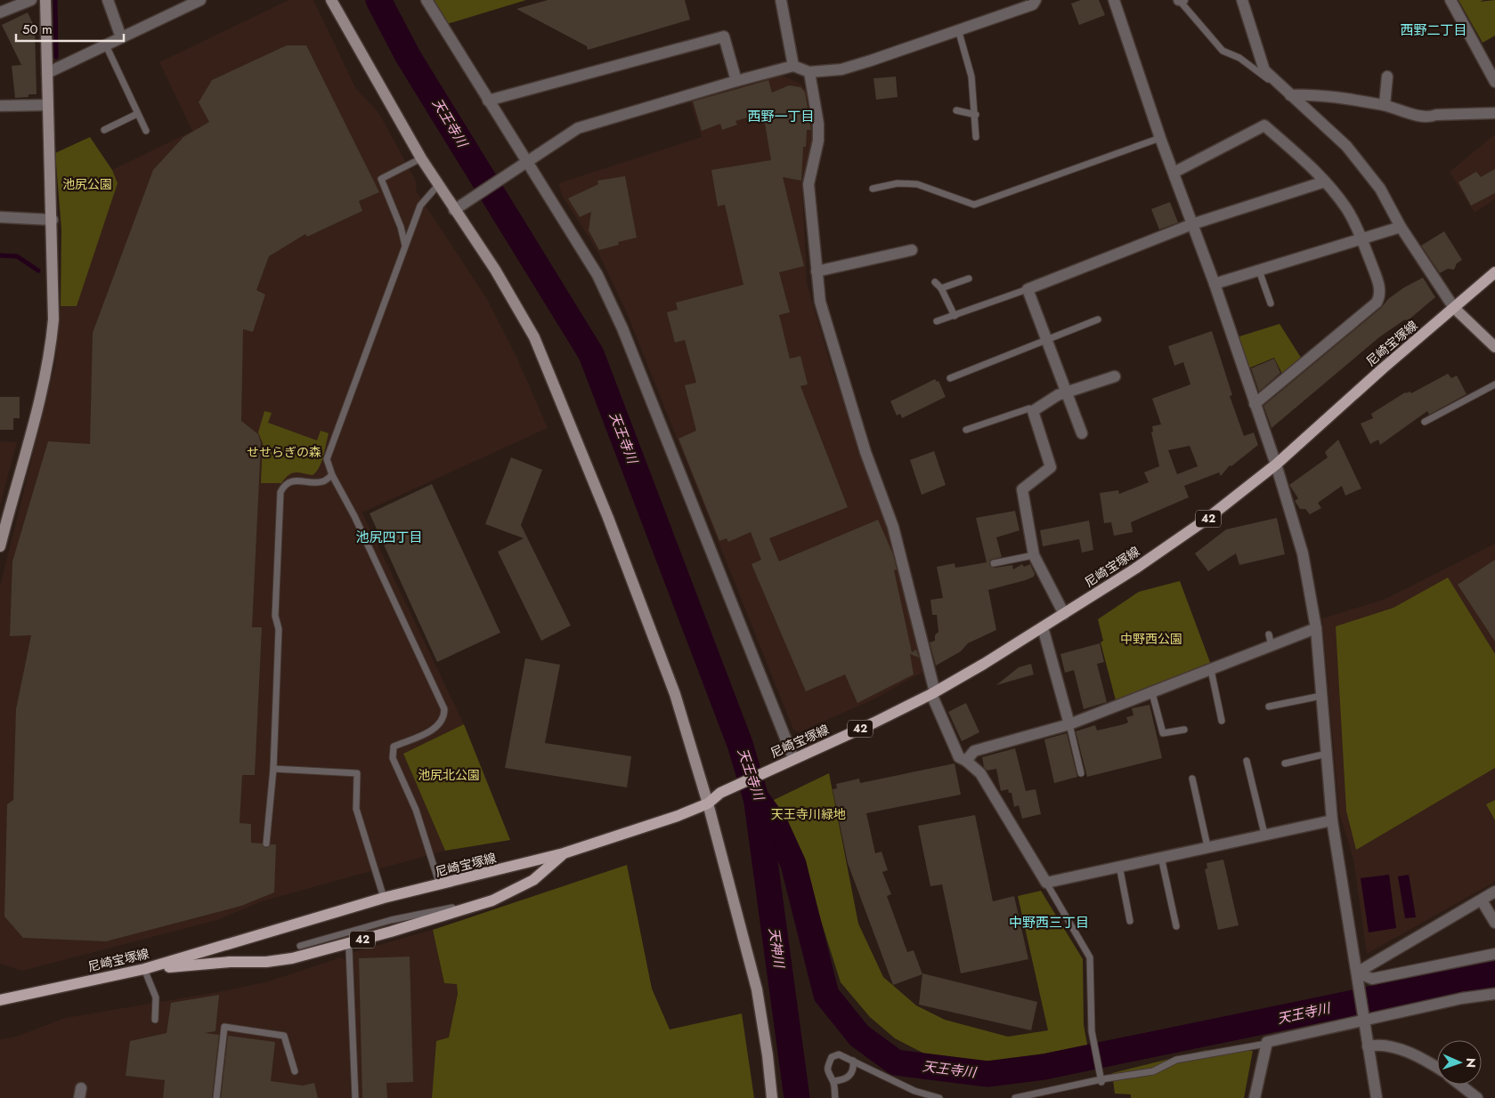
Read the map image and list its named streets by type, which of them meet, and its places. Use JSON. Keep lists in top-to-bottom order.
{
  "streets": {
    "main road": ["尼崎宝塚線", "42"]
  },
  "crossings": [
    ["尼崎宝塚線", "42"]
  ],
  "districts": [
    "西野二丁目",
    "西野一丁目",
    "池尻四丁目",
    "中野西三丁目"
  ],
  "water": ["天王寺川", "天神川"],
  "parks": [
    "池尻公園",
    "せせらぎの森",
    "中野西公園",
    "池尻北公園",
    "天王寺川緑地"
  ],
  "scale_bar": "50 m",
  "north": "right"
}
